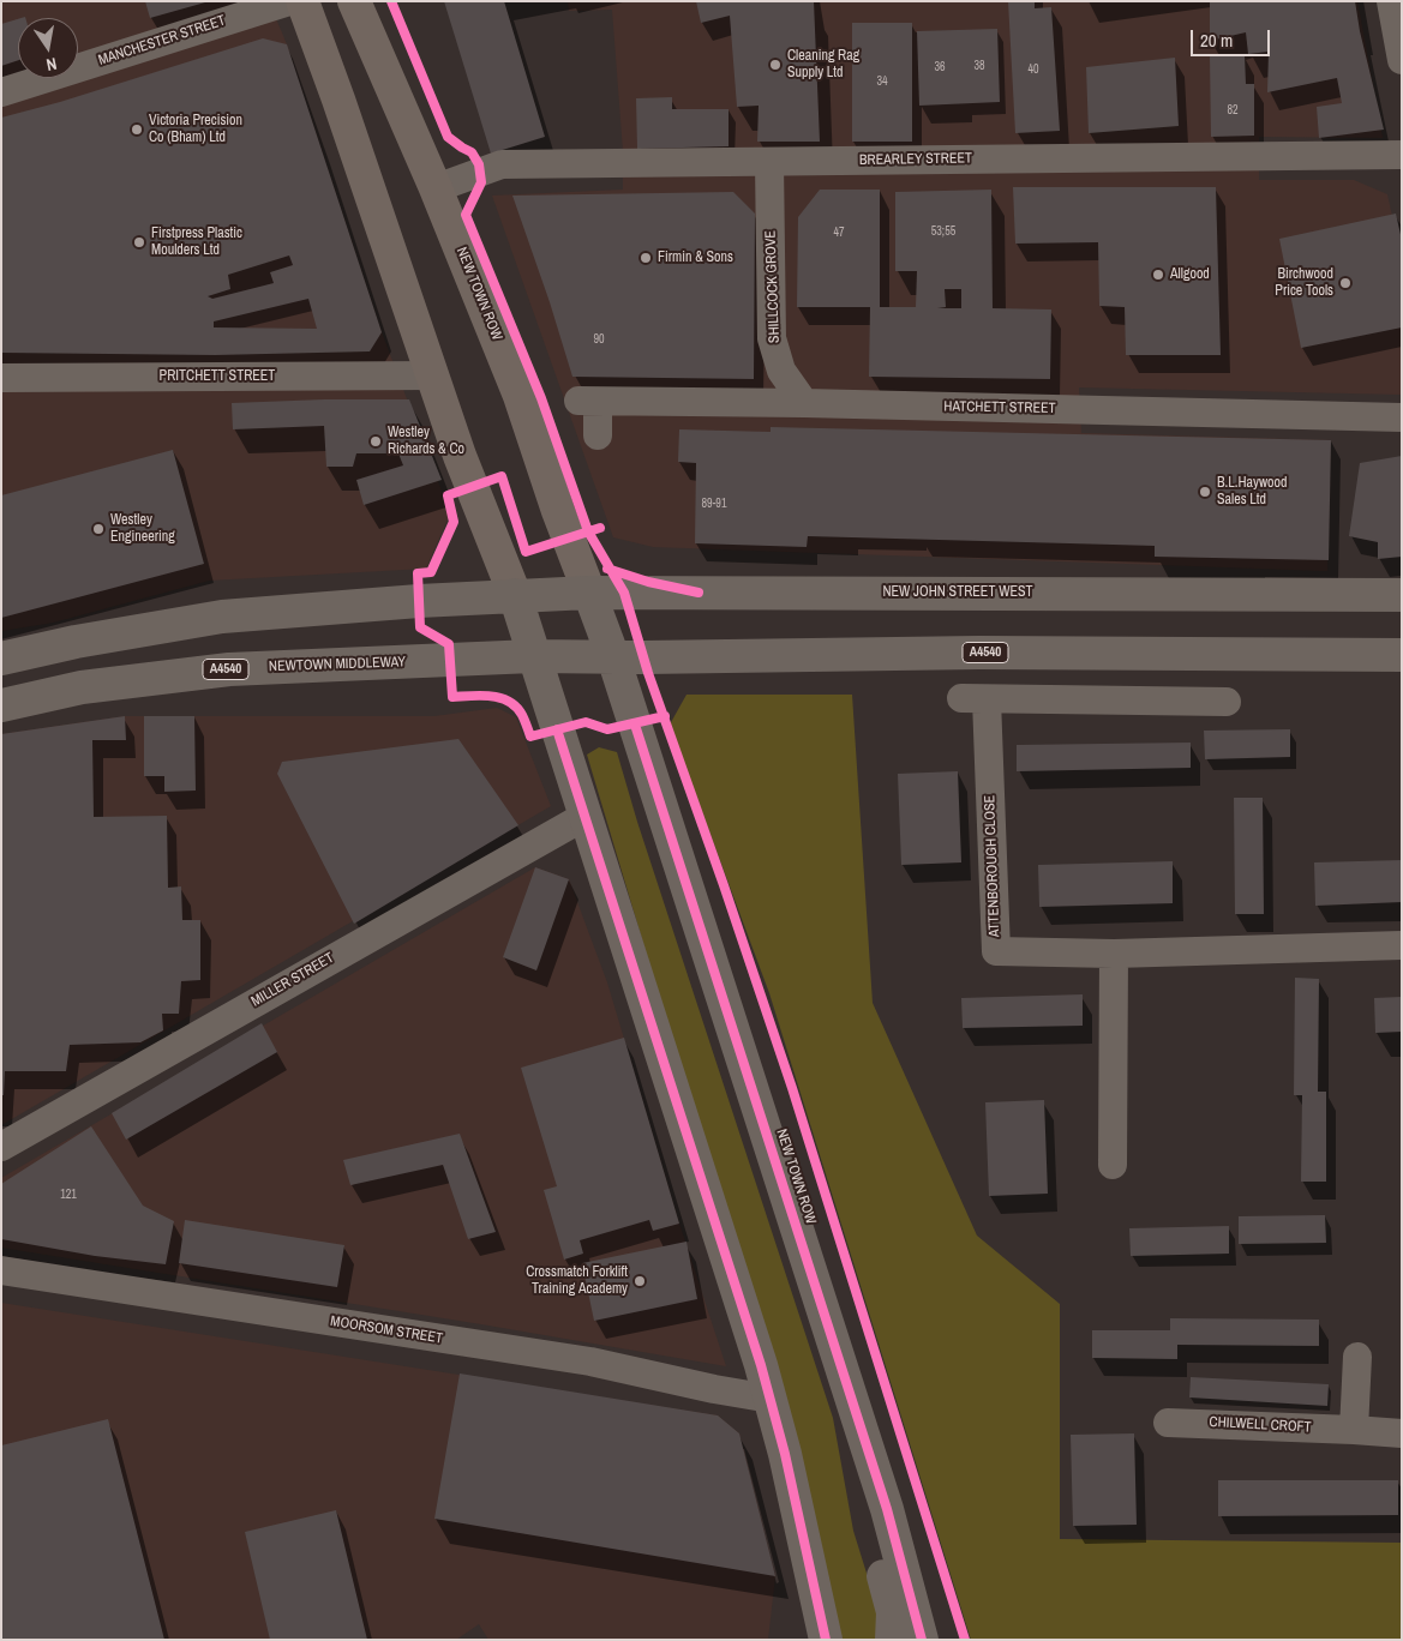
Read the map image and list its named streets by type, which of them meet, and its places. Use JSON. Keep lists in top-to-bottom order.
{
  "streets": {
    "highway": [
      "NEW TOWN ROW",
      "NEW JOHN STREET WEST",
      "A4540",
      "NEWTOWN MIDDLEWAY"
    ],
    "street": [
      "MANCHESTER STREET",
      "BREARLEY STREET",
      "SHILLCOCK GROVE",
      "PRITCHETT STREET",
      "HATCHETT STREET",
      "ATTENBOROUGH CLOSE",
      "MILLER STREET",
      "MOORSOM STREET",
      "CHILWELL CROFT"
    ]
  },
  "crossings": [
    ["BREARLEY STREET", "SHILLCOCK GROVE"],
    ["BREARLEY STREET", "NEW TOWN ROW"],
    ["SHILLCOCK GROVE", "HATCHETT STREET"],
    ["NEW TOWN ROW", "NEW JOHN STREET WEST"],
    ["NEW TOWN ROW", "A4540"],
    ["A4540", "NEWTOWN MIDDLEWAY"]
  ],
  "places": [
    "Cleaning Rag Supply Ltd",
    "Victoria Precision Co (Bham) Ltd",
    "Firstpress Plastic Moulders Ltd",
    "Firmin & Sons",
    "Allgood",
    "Birchwood Price Tools",
    "Westley Richards & Co",
    "B.L.Haywood Sales Ltd",
    "Westley Engineering",
    "Crossmatch Forklift Training Academy"
  ],
  "house_numbers": [
    "38",
    "36",
    "40",
    "34",
    "82",
    "53;55",
    "47",
    "90",
    "89-91",
    "121"
  ],
  "scale_bar": "20 m",
  "north": "bottom"
}
